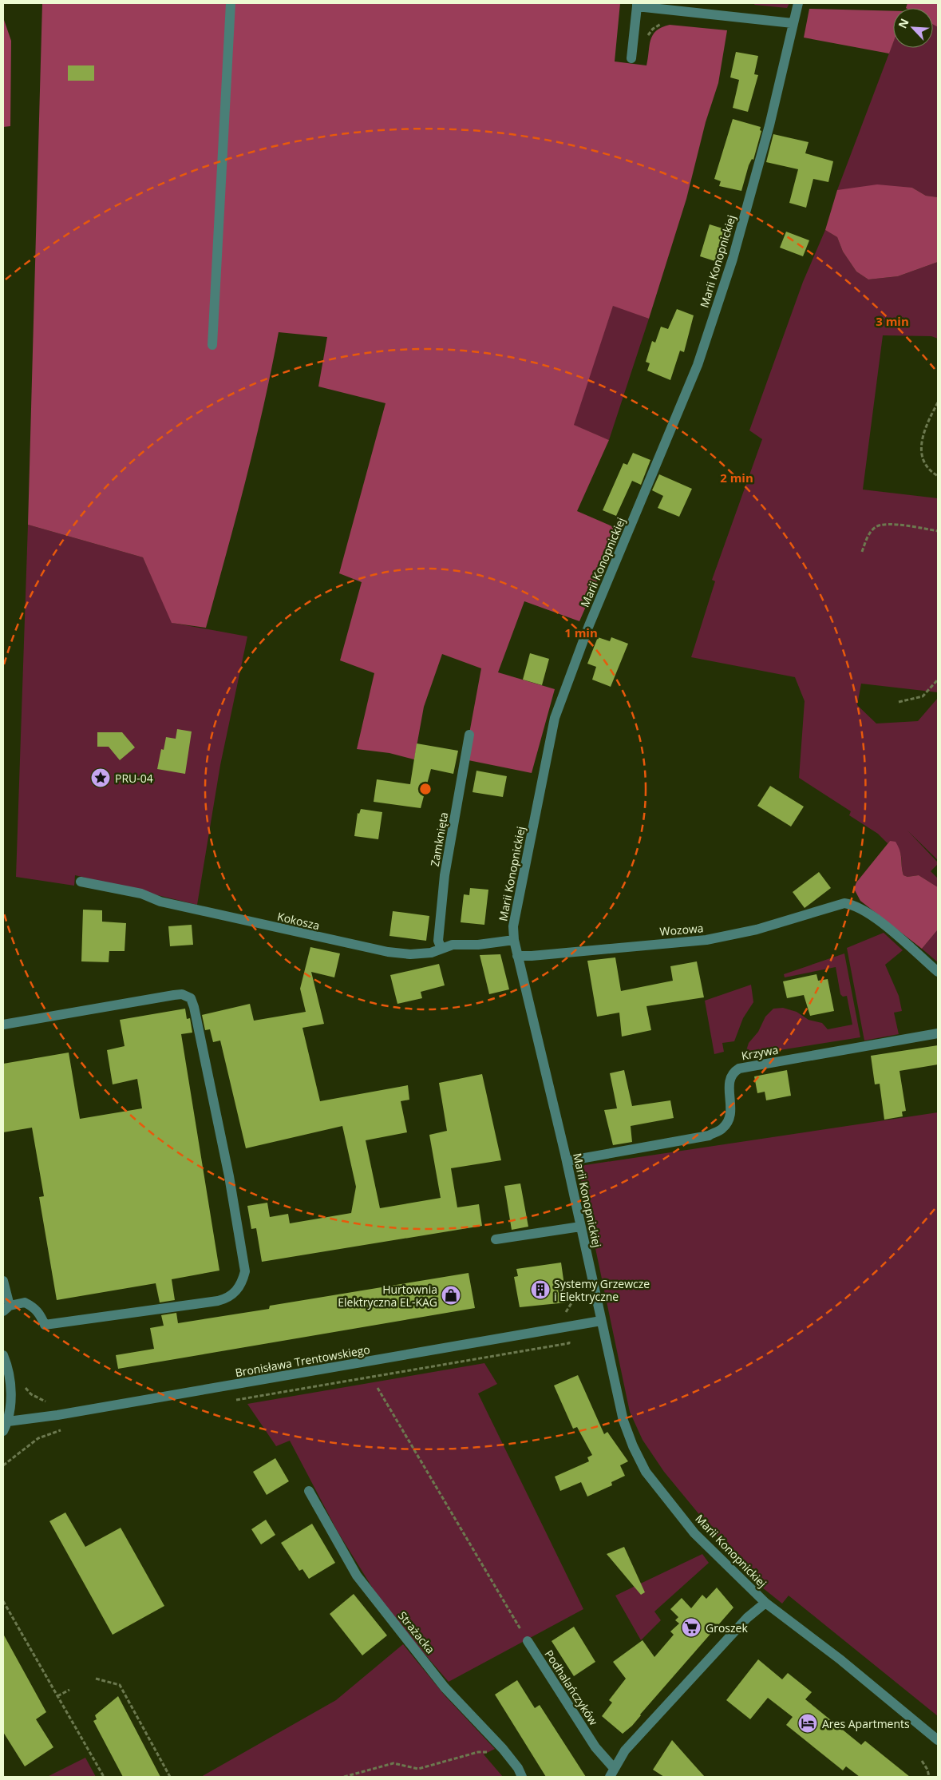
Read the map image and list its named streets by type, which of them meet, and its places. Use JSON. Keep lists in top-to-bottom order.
{
  "streets": {
    "street": [
      "Marii Konopnickiej",
      "Zamknięta",
      "Kokosza",
      "Wozowa",
      "Krzywa",
      "Bronisława Trentowskiego",
      "Strażacka",
      "Podhalańczyków"
    ]
  },
  "crossings": [
    ["Marii Konopnickiej", "Kokosza"],
    ["Marii Konopnickiej", "Wozowa"],
    ["Marii Konopnickiej", "Krzywa"],
    ["Marii Konopnickiej", "Bronisława Trentowskiego"],
    ["Zamknięta", "Kokosza"]
  ],
  "places": {
    "place": ["PRU-04"],
    "building": ["Systemy Grzewcze i Elektryczne"],
    "shop": ["Hurtownia Elektryczna EL-KAG"],
    "supermarket": ["Groszek"],
    "hotel": ["Ares Apartments"]
  },
  "north": "top left",
  "rings": ["3 min", "2 min", "1 min"]
}
